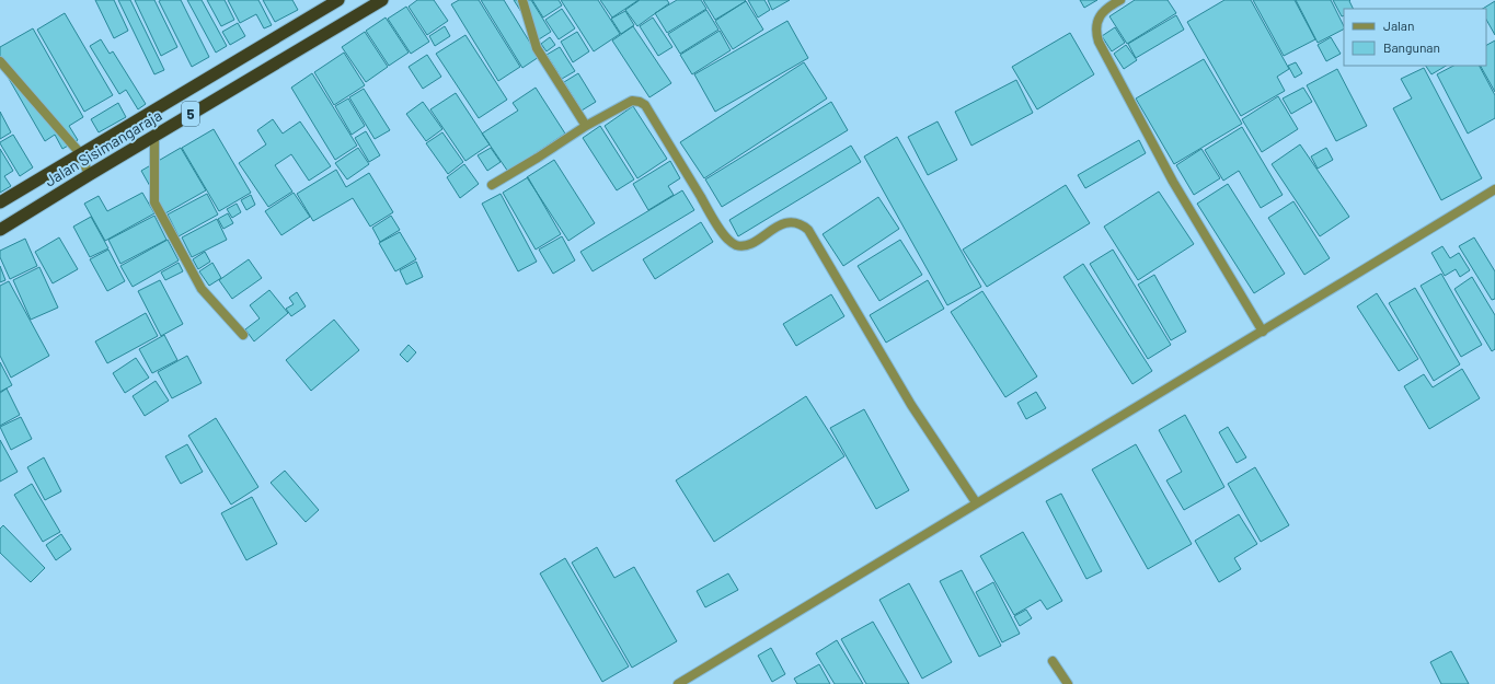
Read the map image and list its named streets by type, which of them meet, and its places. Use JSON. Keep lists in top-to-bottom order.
{
  "streets": {
    "highway": ["5", "Jalan Sisimangaraja"]
  },
  "legend": ["Jalan", "Bangunan"]
}
